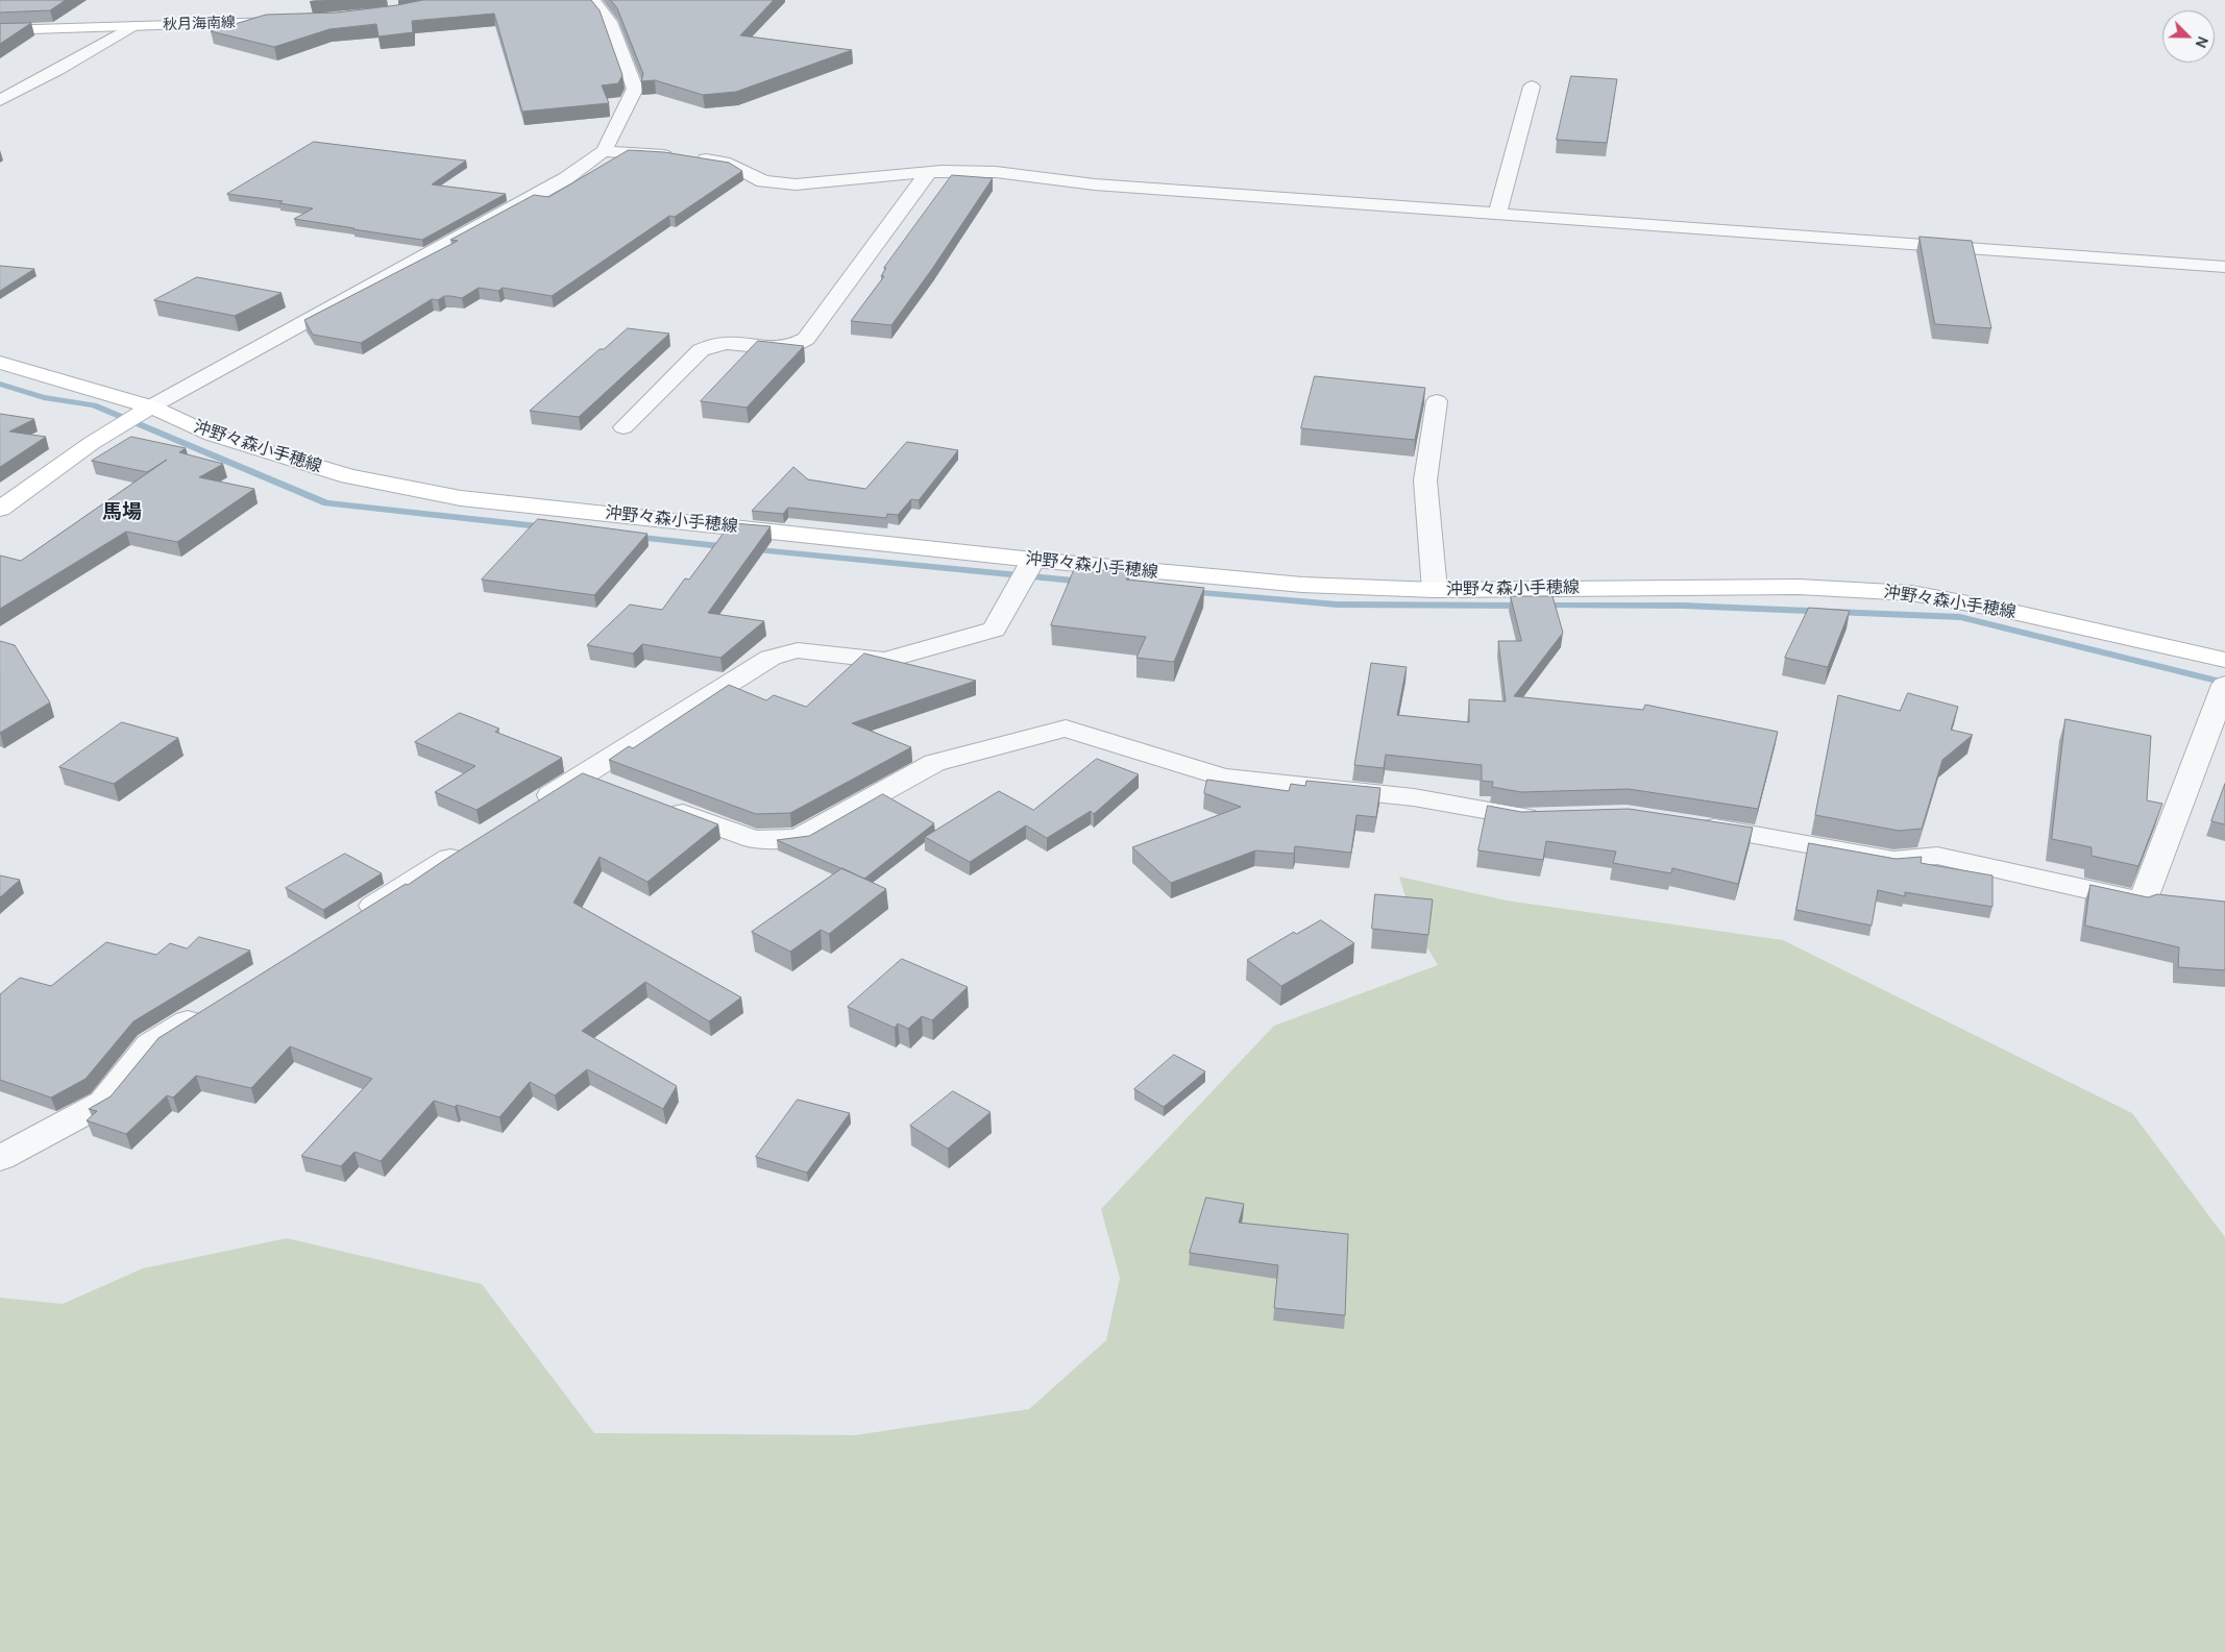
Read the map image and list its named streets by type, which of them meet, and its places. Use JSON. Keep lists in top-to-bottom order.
{
  "streets": {
    "main road": ["秋月海南線", "沖野々森小手穂線"]
  },
  "districts": ["馬場"],
  "north": "bottom right"
}
